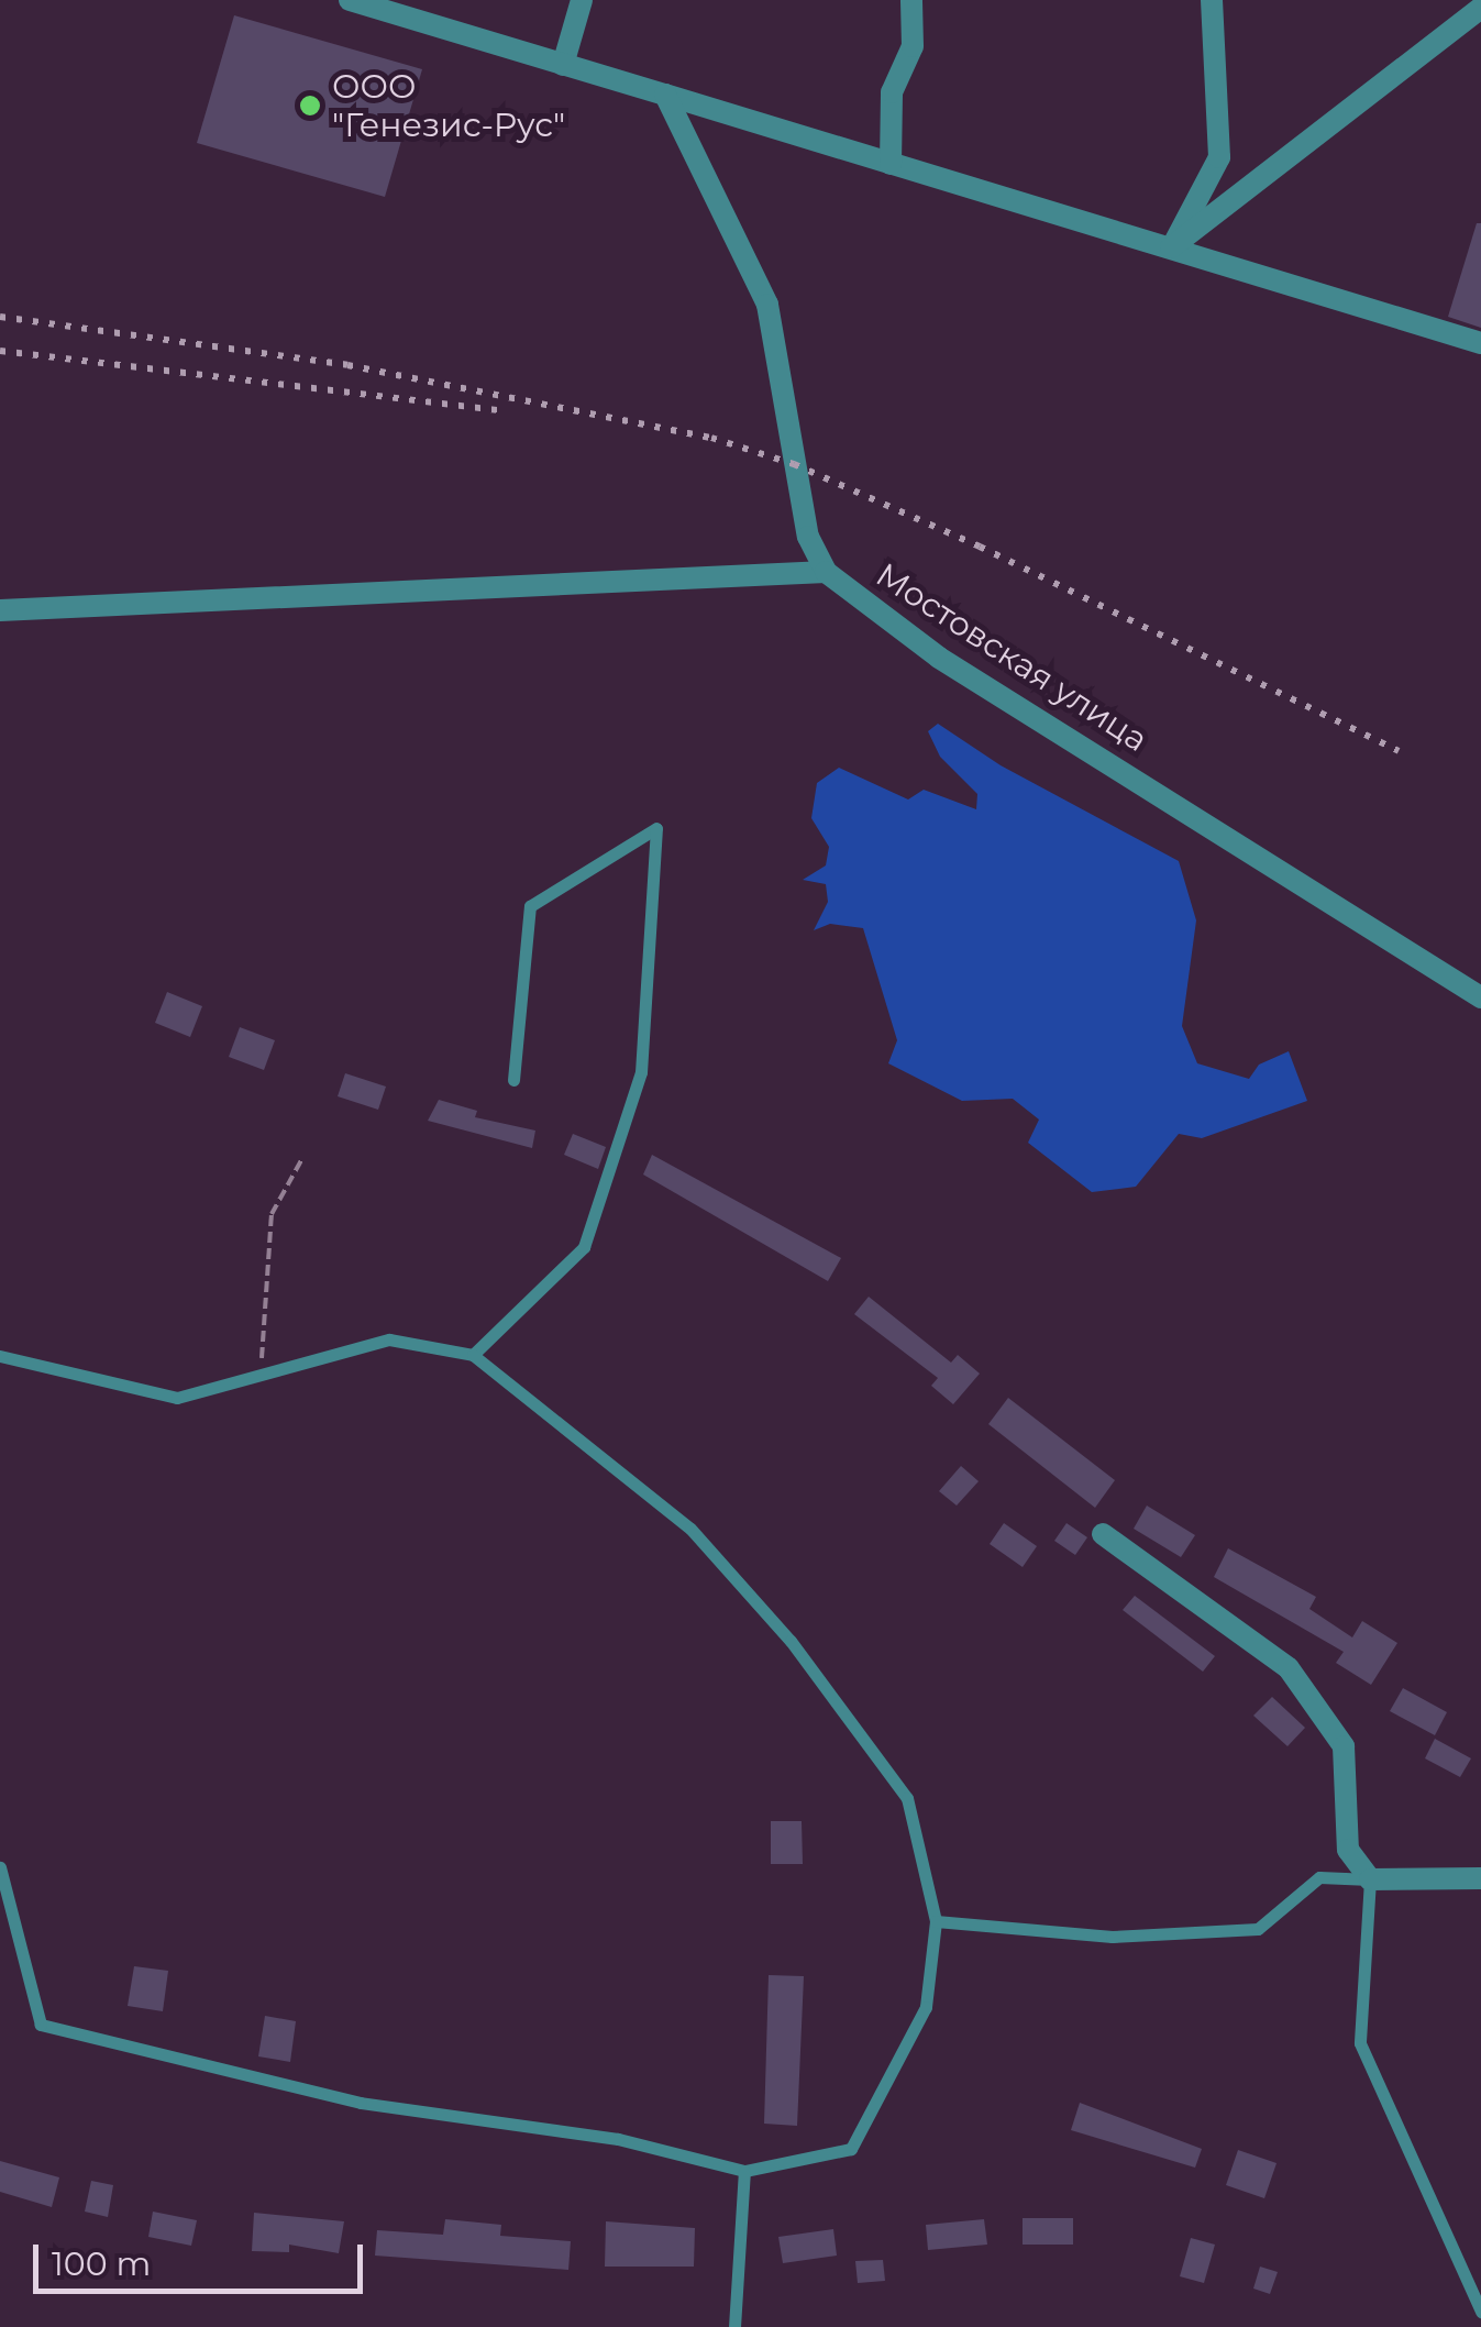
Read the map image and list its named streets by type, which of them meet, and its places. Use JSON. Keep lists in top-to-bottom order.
{
  "streets": {
    "street": ["Мостовская улица"]
  },
  "places": ["ООО \"Генезис-Рус\""],
  "scale_bar": "100 m"
}
